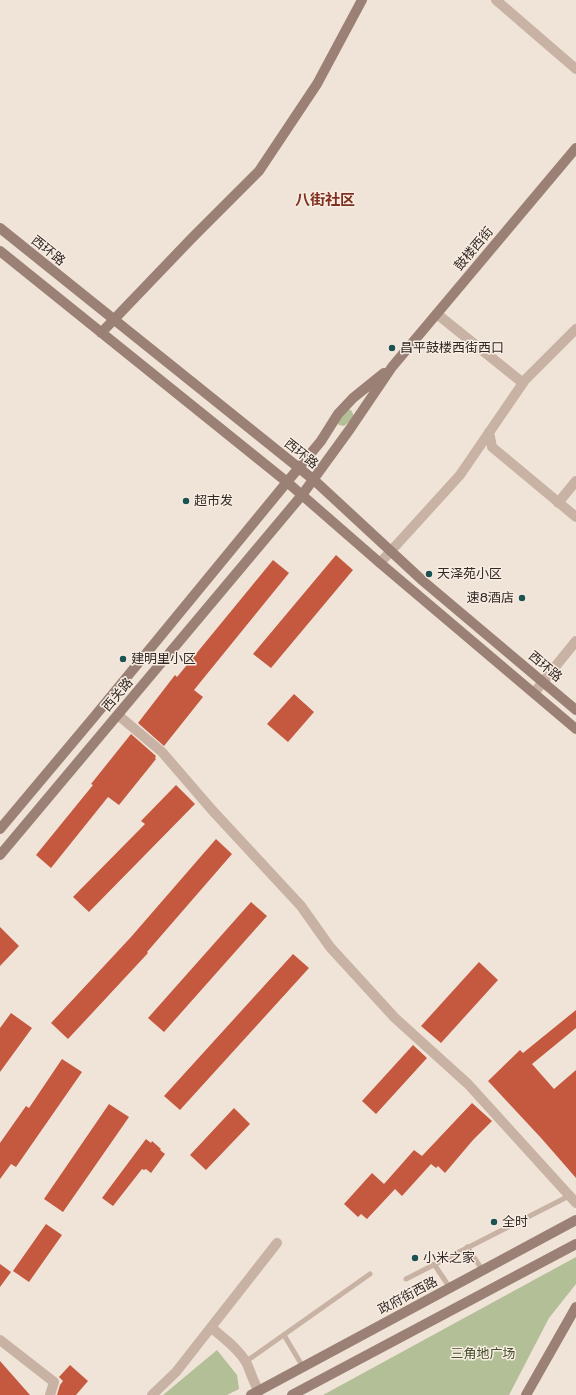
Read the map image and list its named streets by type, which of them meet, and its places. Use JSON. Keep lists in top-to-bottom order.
{
  "streets": {
    "street": [
      "鼓楼西街",
      "西环路",
      "西关路",
      "政府街西路"
    ]
  },
  "crossings": [
    ["鼓楼西街", "西环路"],
    ["鼓楼西街", "西关路"],
    ["西环路", "西关路"]
  ],
  "districts": ["八街社区"],
  "parks": ["三角地广场"],
  "places": [
    "昌平鼓楼西街西口",
    "超市发",
    "天泽苑小区",
    "速8酒店",
    "建明里小区",
    "全时",
    "小米之家"
  ]
}
